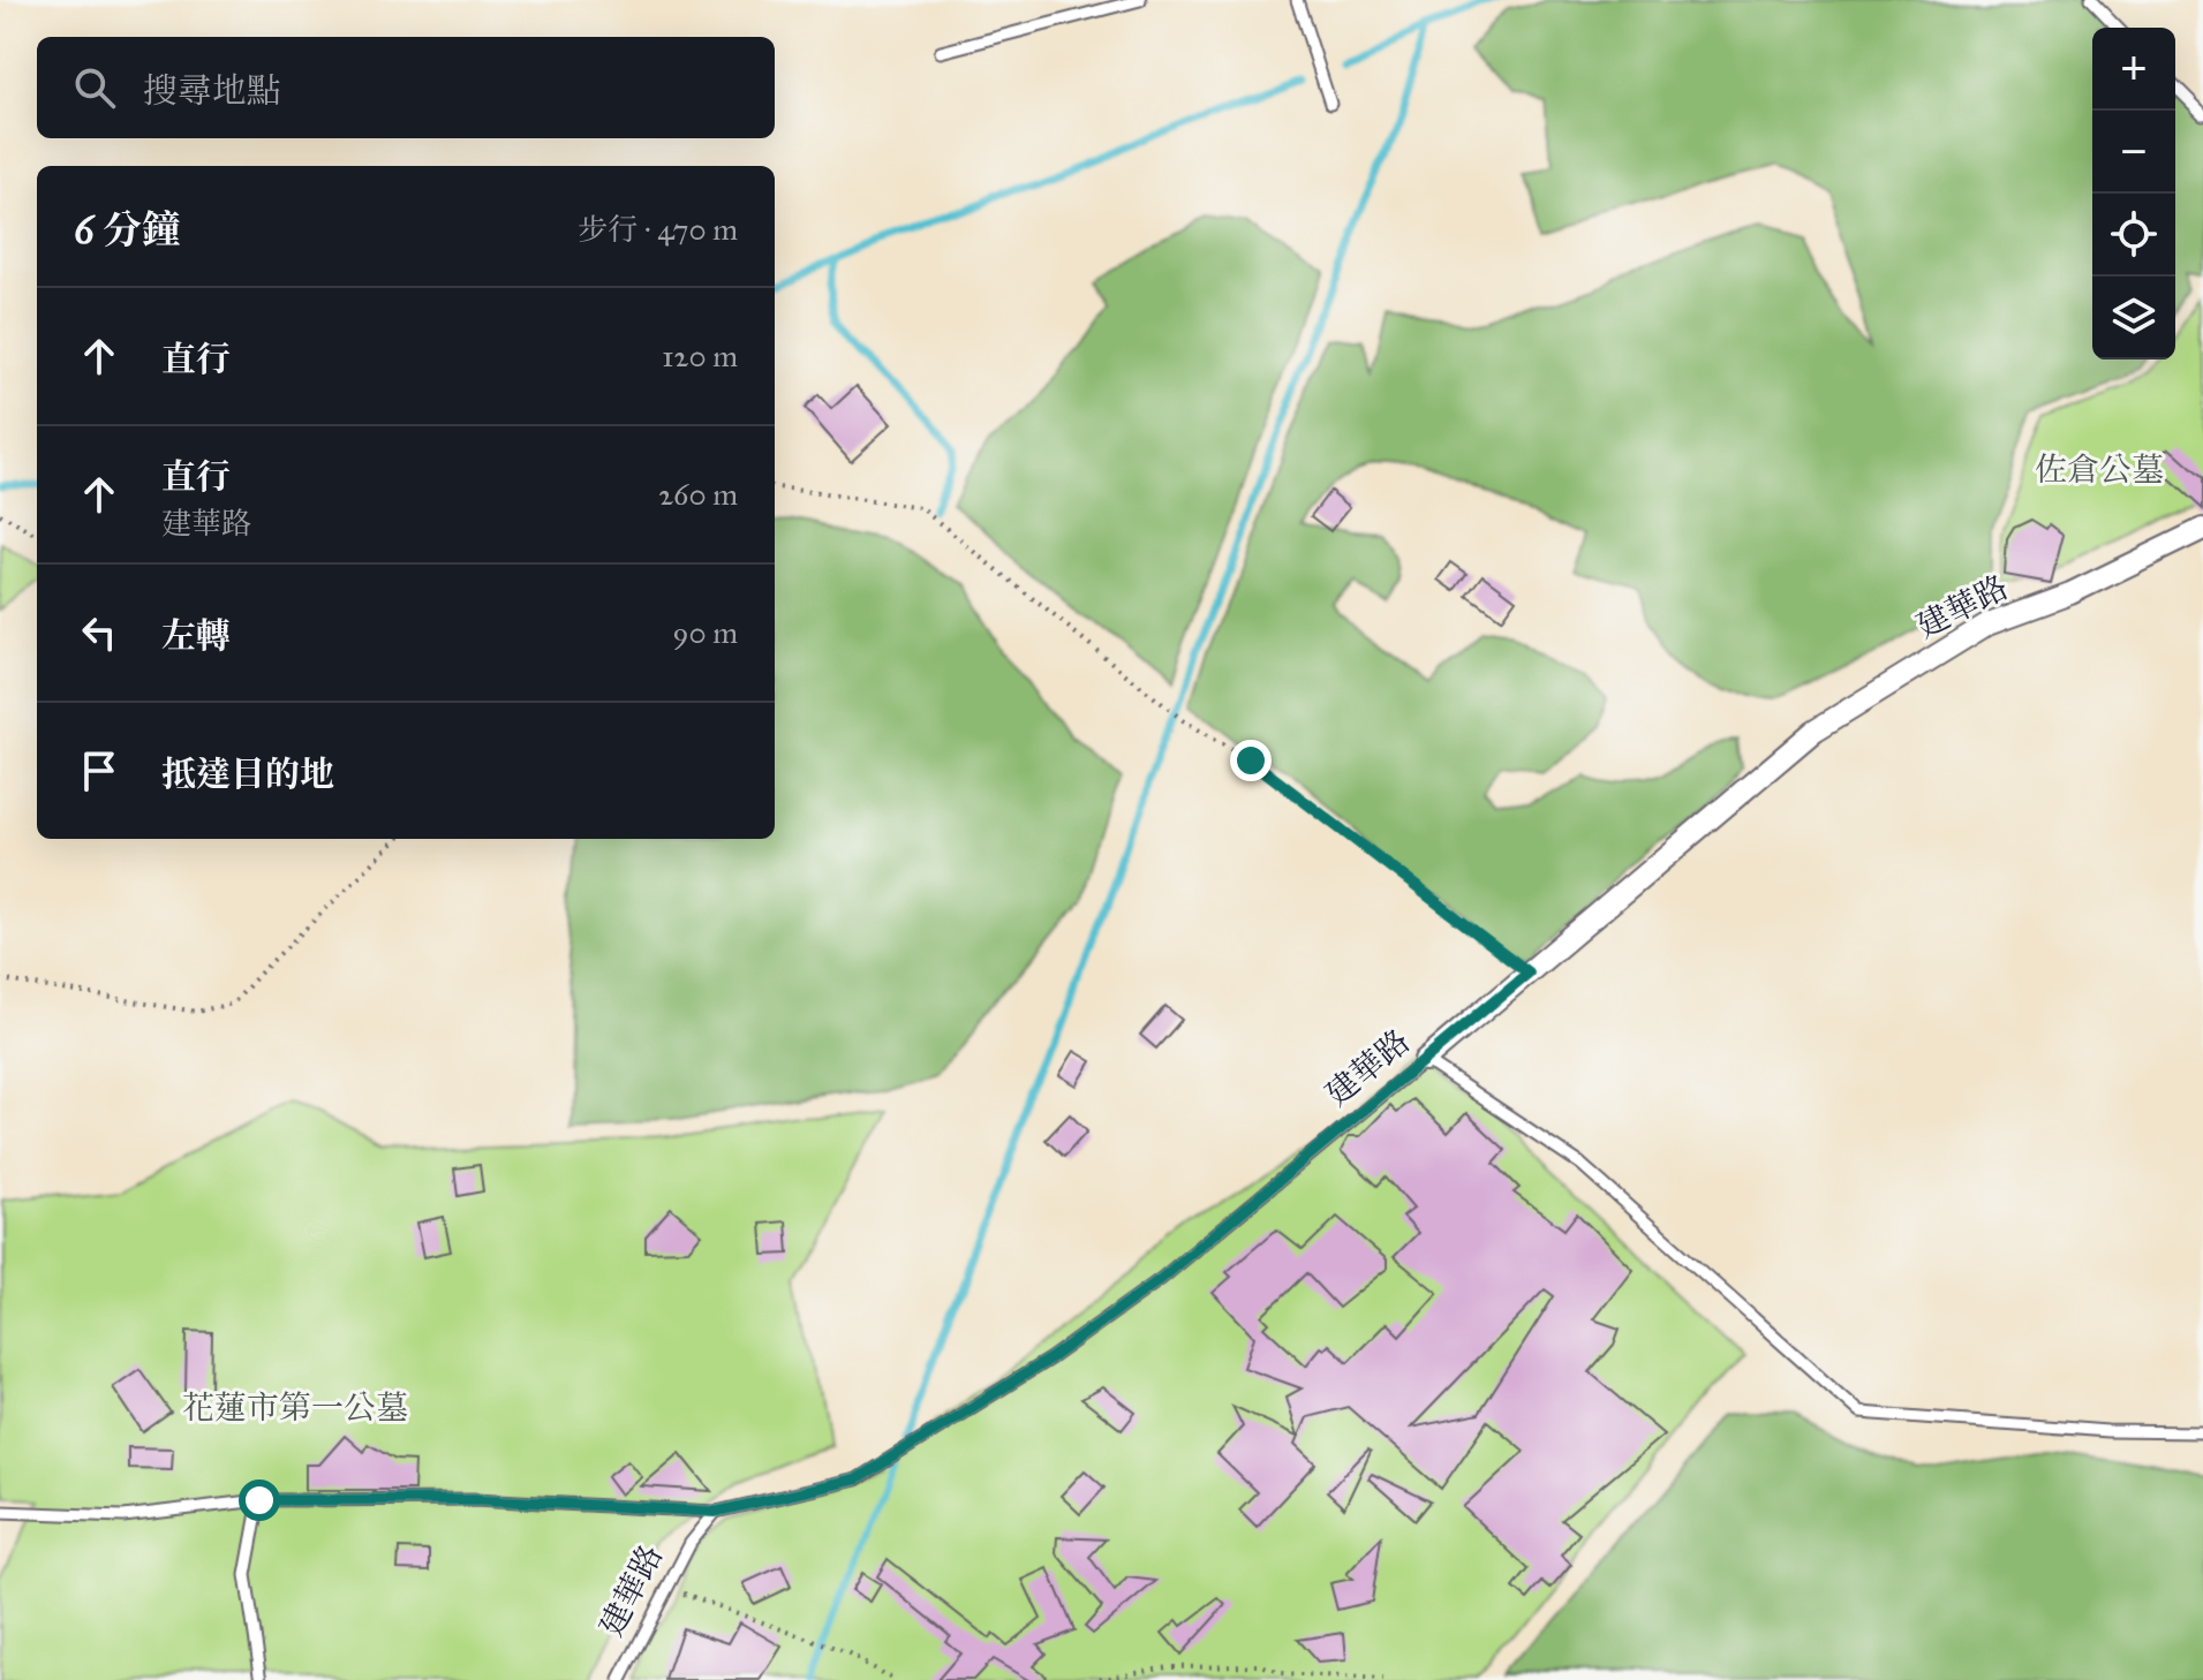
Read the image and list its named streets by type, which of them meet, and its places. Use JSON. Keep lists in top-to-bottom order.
{
  "streets": {
    "street": ["建華路"]
  },
  "parks": ["佐倉公墓", "花蓮市第一公墓"],
  "page": {
    "map_buttons": ["+", "−"],
    "search": "搜尋地點",
    "heading": ["6 分鐘", "步行 · 470 m"],
    "list": [
      ["直行", "120 m"],
      ["直行", "建華路", "260 m"],
      ["左轉", "90 m"],
      "抵達目的地"
    ]
  }
}
